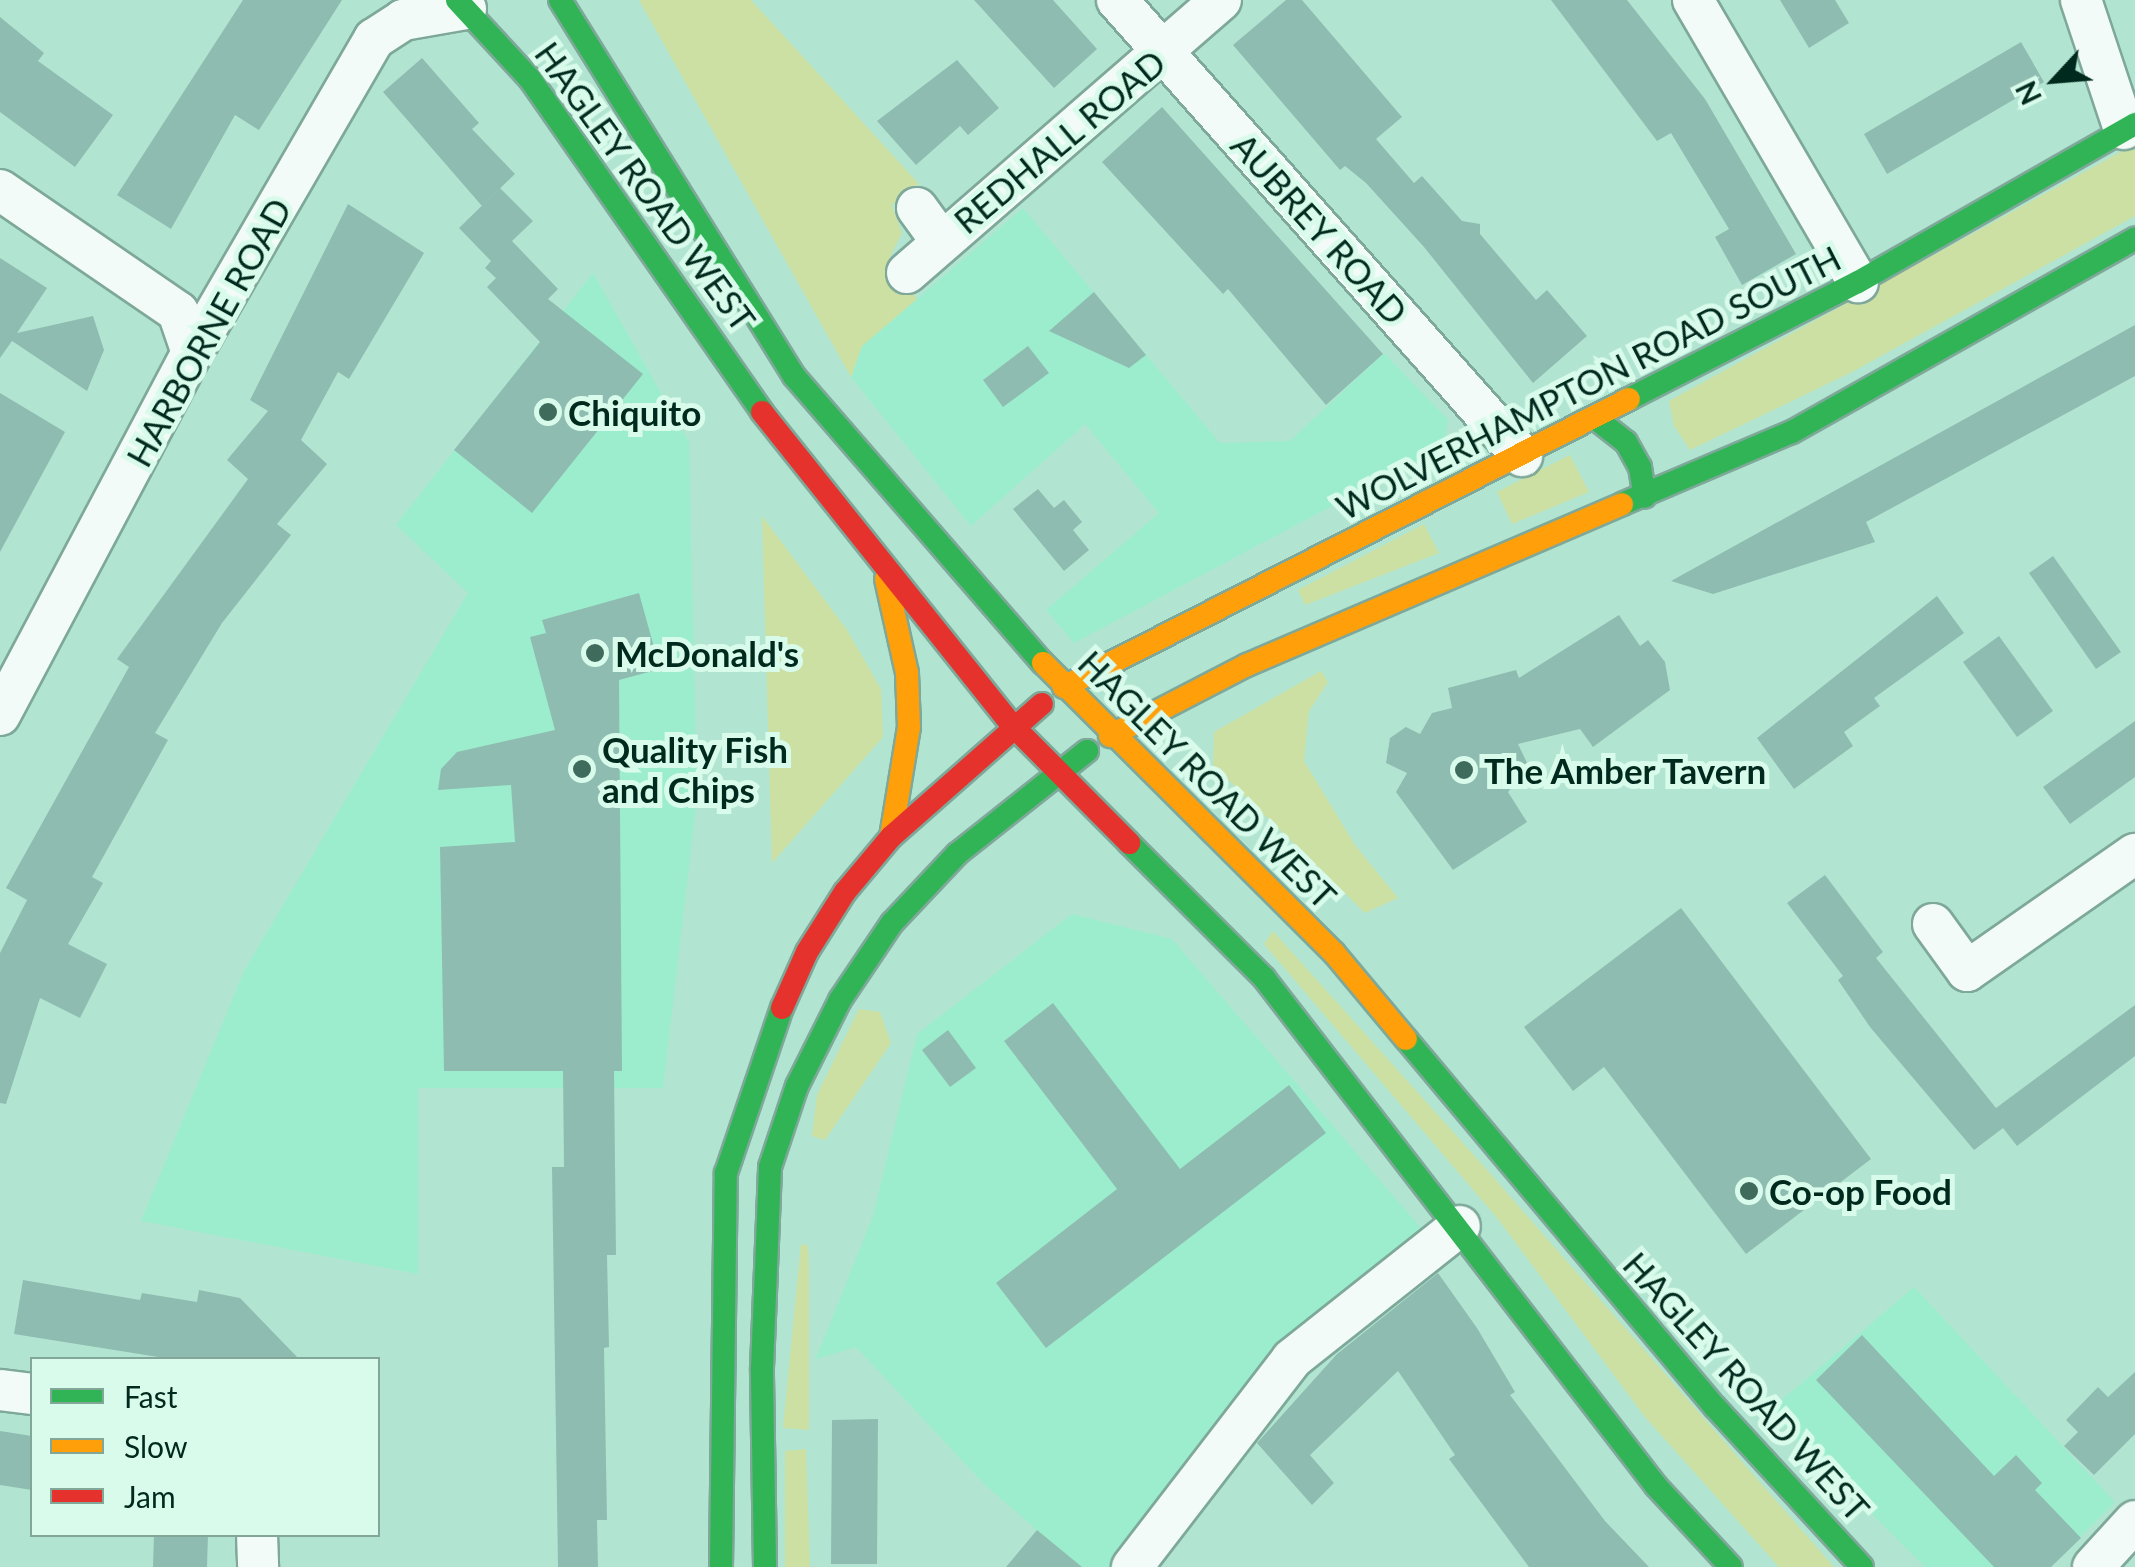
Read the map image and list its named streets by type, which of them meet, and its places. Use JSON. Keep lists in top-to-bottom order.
{
  "streets": {
    "main road": ["HAGLEY ROAD WEST", "WOLVERHAMPTON ROAD SOUTH"],
    "street": ["REDHALL ROAD", "AUBREY ROAD", "HARBORNE ROAD"]
  },
  "crossings": [
    ["REDHALL ROAD", "AUBREY ROAD"],
    ["HAGLEY ROAD WEST", "HARBORNE ROAD"],
    ["HAGLEY ROAD WEST", "WOLVERHAMPTON ROAD SOUTH"],
    ["AUBREY ROAD", "WOLVERHAMPTON ROAD SOUTH"]
  ],
  "places": [
    "Chiquito",
    "McDonald's",
    "Quality Fish and Chips",
    "The Amber Tavern",
    "Co-op Food"
  ],
  "legend": ["Fast", "Slow", "Jam"],
  "north": "bottom left"
}
